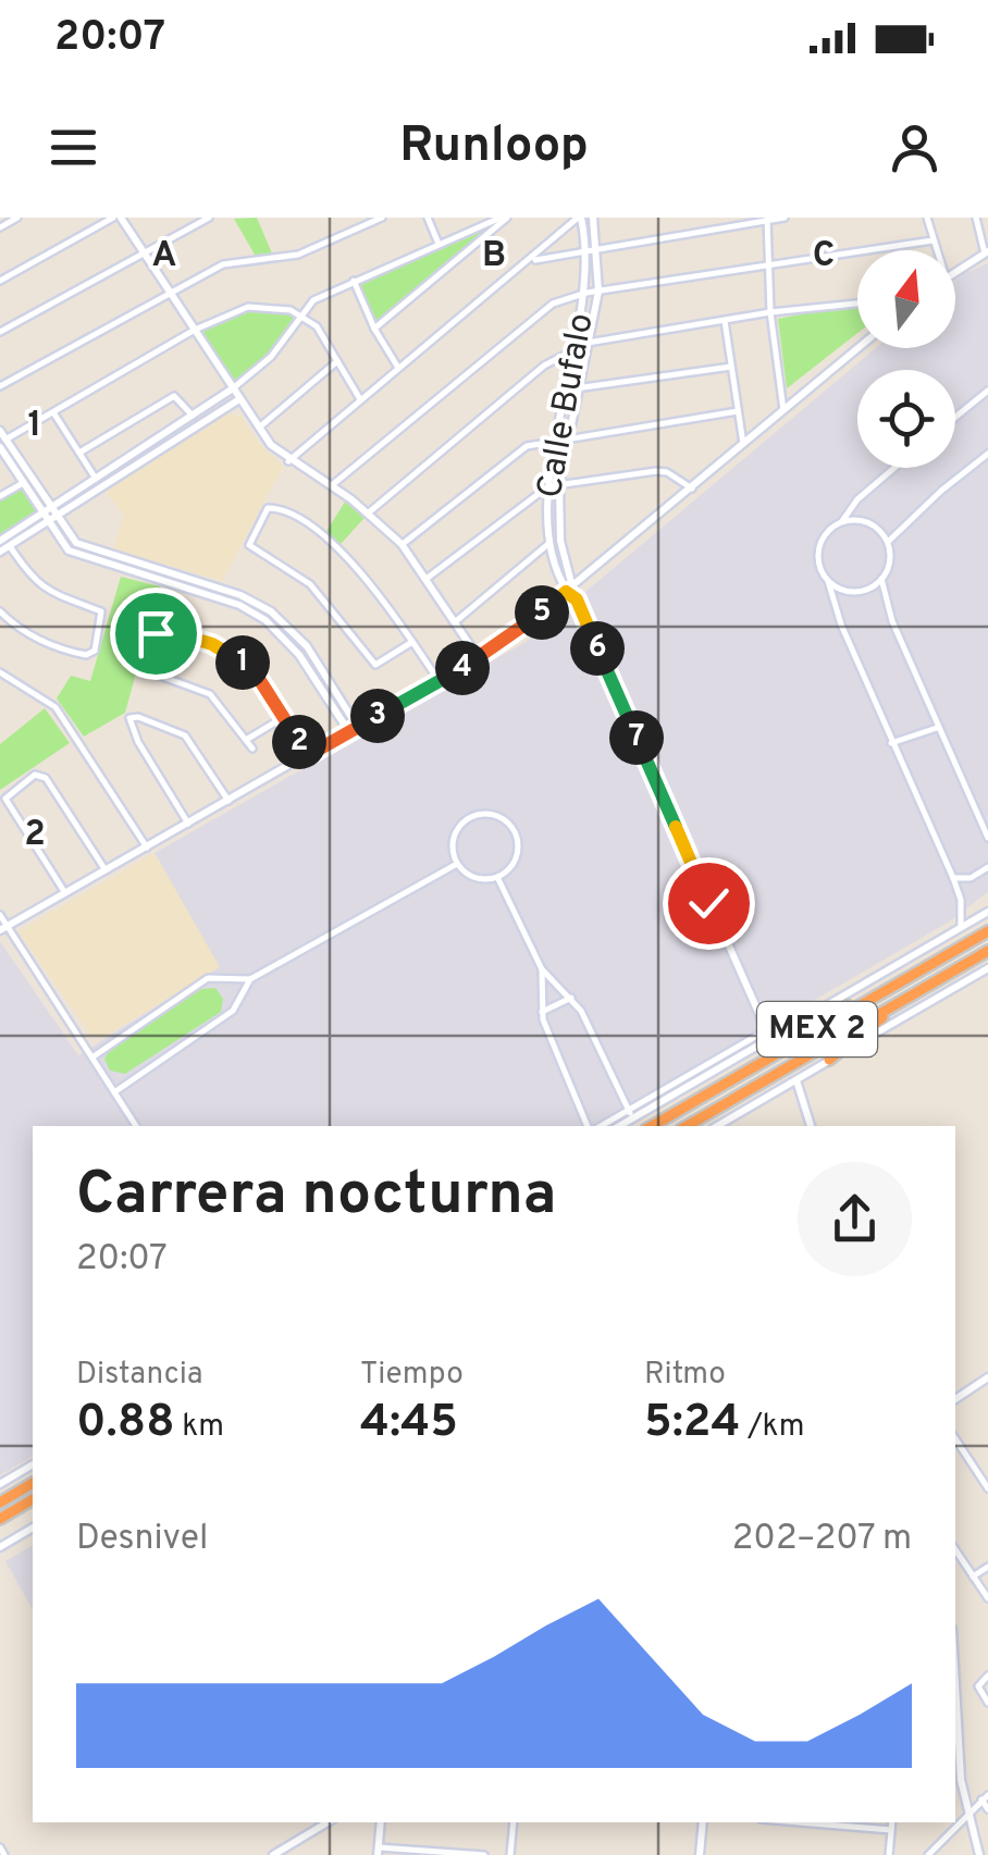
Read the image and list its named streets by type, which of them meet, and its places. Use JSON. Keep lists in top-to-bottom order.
{
  "streets": {
    "highway": ["MEX 2"],
    "street": ["Calle Bufalo"]
  },
  "north": "top",
  "page": {
    "status": "20:07",
    "header": "Runloop",
    "pins": [
      "5",
      "6",
      "1",
      "4",
      "3",
      "7",
      "2"
    ],
    "heading": ["Carrera nocturna", "20:07"],
    "stats": [
      ["Distancia", "0.88 km"],
      ["Tiempo", "4:45"],
      ["Ritmo", "5:24 /km"]
    ],
    "chart": ["Desnivel", "202–207 m"]
  },
  "grid": {
    "columns": ["A", "B", "C"],
    "rows": ["1", "2"]
  }
}
